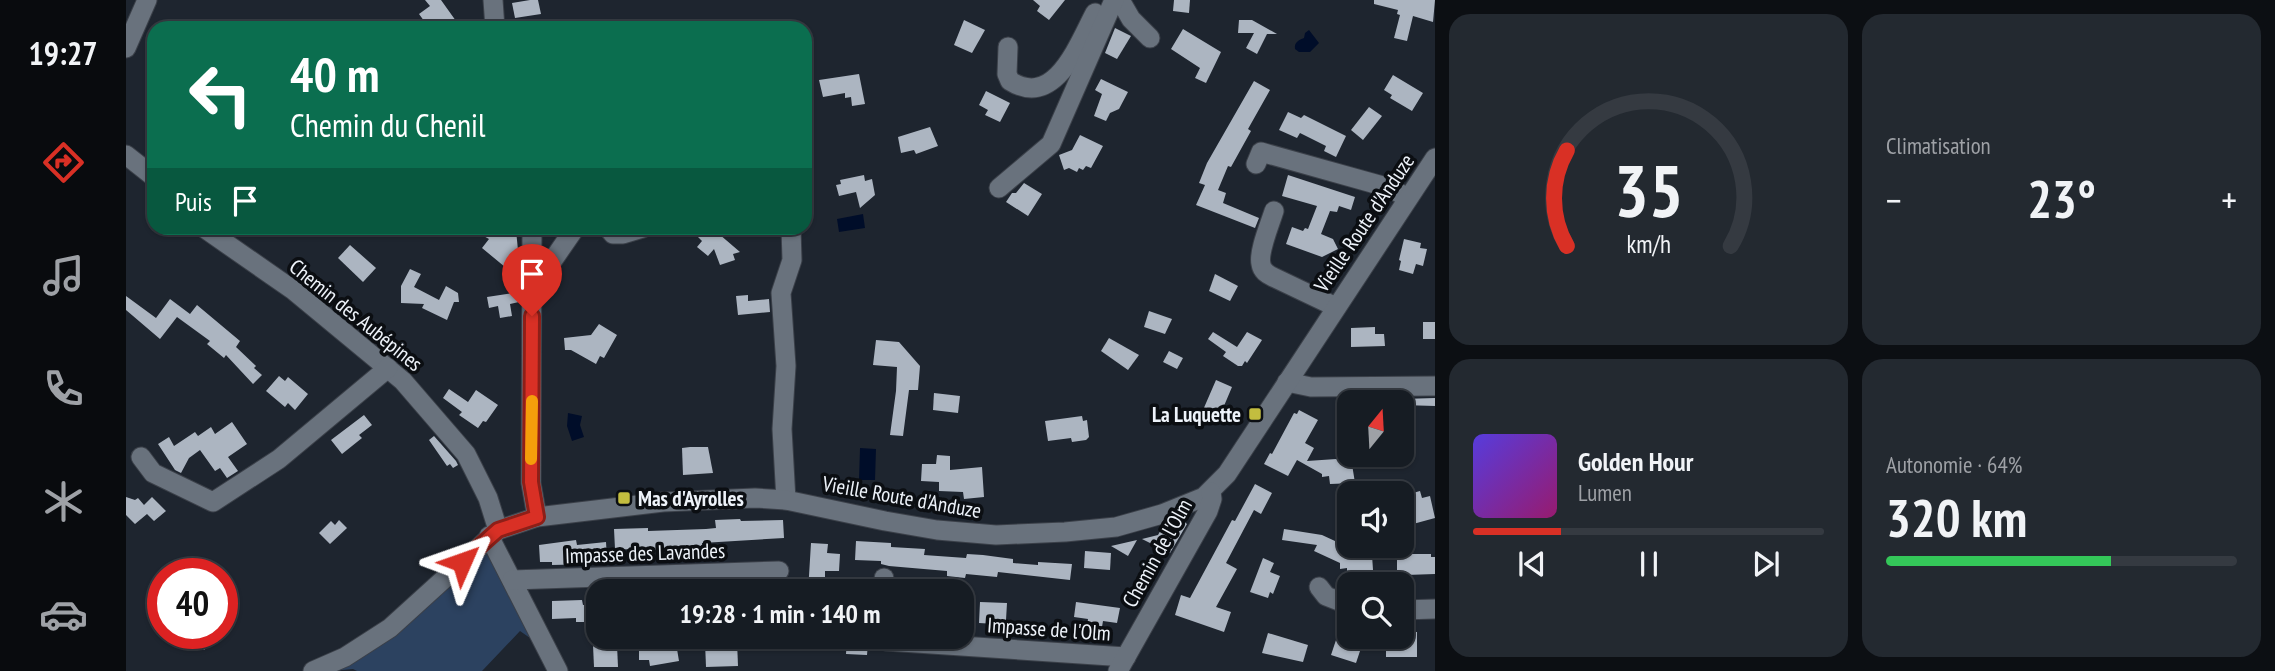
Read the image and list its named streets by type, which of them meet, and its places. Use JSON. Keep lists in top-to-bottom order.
{
  "streets": {
    "street": [
      "Vieille Route d'Anduze",
      "Chemin des Aubépines",
      "Impasse des Lavandes",
      "Chemin de l'Olm",
      "Impasse de l'Olm"
    ]
  },
  "crossings": [
    ["Vieille Route d'Anduze", "Chemin des Aubépines"],
    ["Vieille Route d'Anduze", "Chemin de l'Olm"],
    ["Chemin des Aubépines", "Impasse des Lavandes"],
    ["Chemin de l'Olm", "Impasse de l'Olm"]
  ],
  "places": {
    "transit": ["La Luquette", "Mas d'Ayrolles"]
  },
  "north": "top",
  "page": {
    "tabs": "19:27",
    "tile": [
      "Climatisation",
      ["Autonomie · 64%", "320 km"]
    ],
    "turn": ["40 m", "Chemin du Chenil"],
    "then": "Puis",
    "heat": ["−", "23°", "+"],
    "song": ["Golden Hour", "Lumen"],
    "limit": "40",
    "trip": "19:28 · 1 min · 140 m",
    "gauge": ["35", "km/h"]
  }
}
